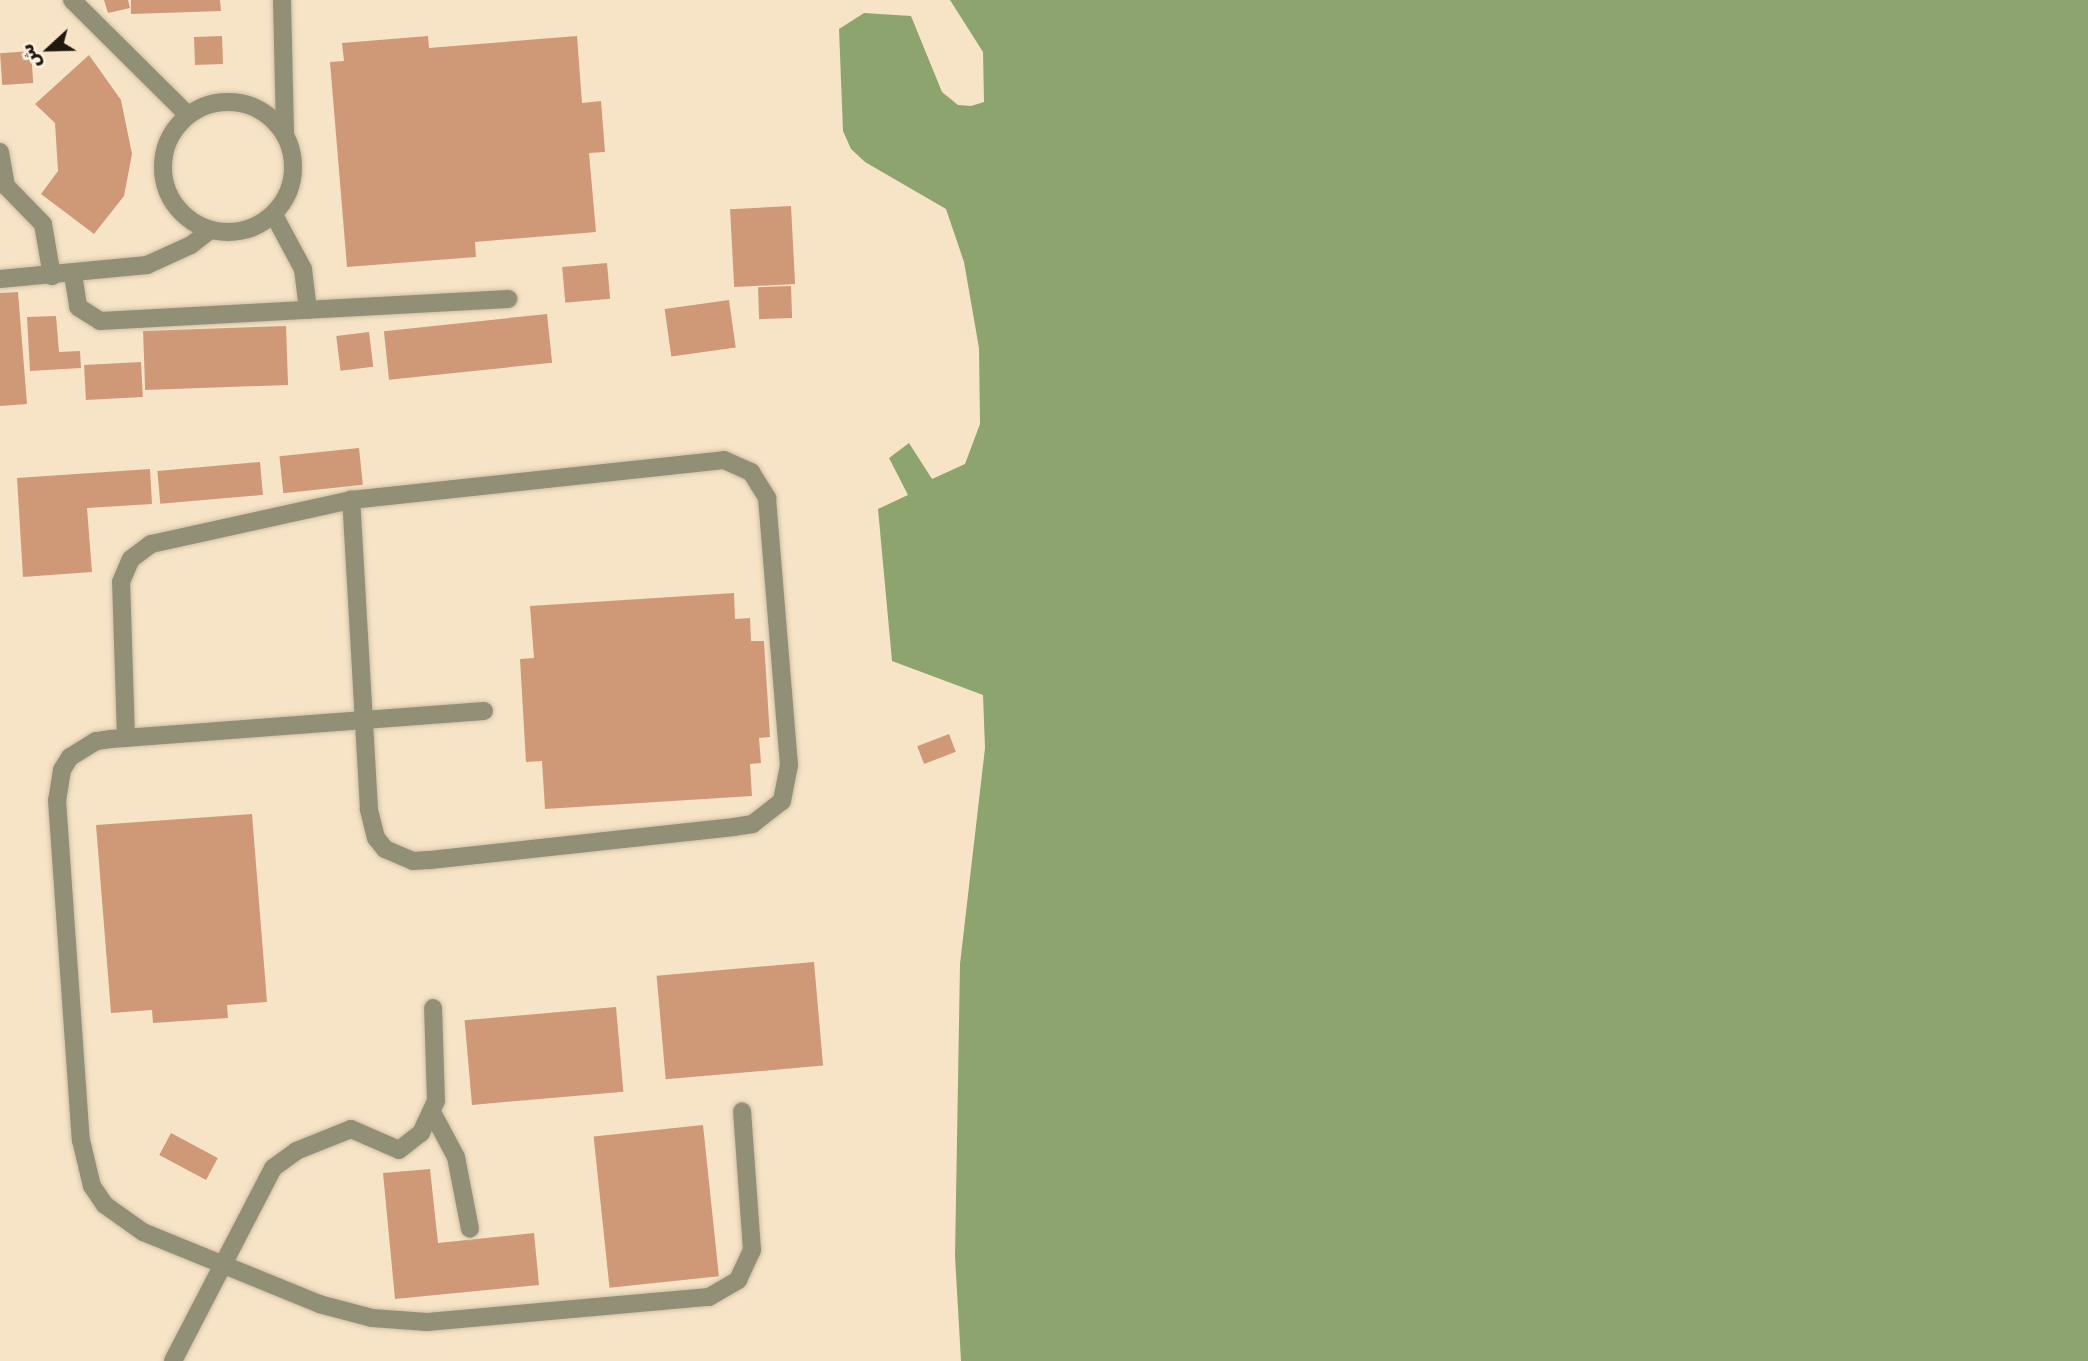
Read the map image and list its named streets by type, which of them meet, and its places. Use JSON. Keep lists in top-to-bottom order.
{
  "north": "left"
}
